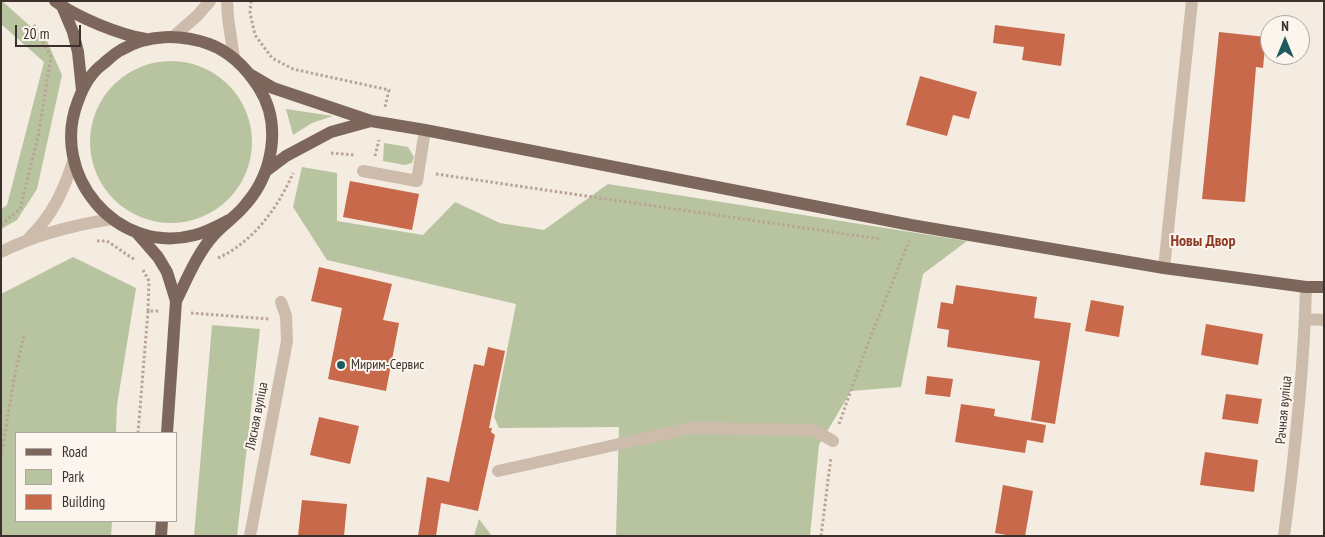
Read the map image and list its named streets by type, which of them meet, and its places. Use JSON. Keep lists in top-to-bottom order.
{
  "streets": {
    "street": ["Рачная вуліца", "Лясная вуліца"]
  },
  "districts": ["Новы Двор"],
  "places": ["Мирим-Сервис"],
  "legend": ["Road", "Park", "Building"],
  "scale_bar": "20 m",
  "north": "top"
}
